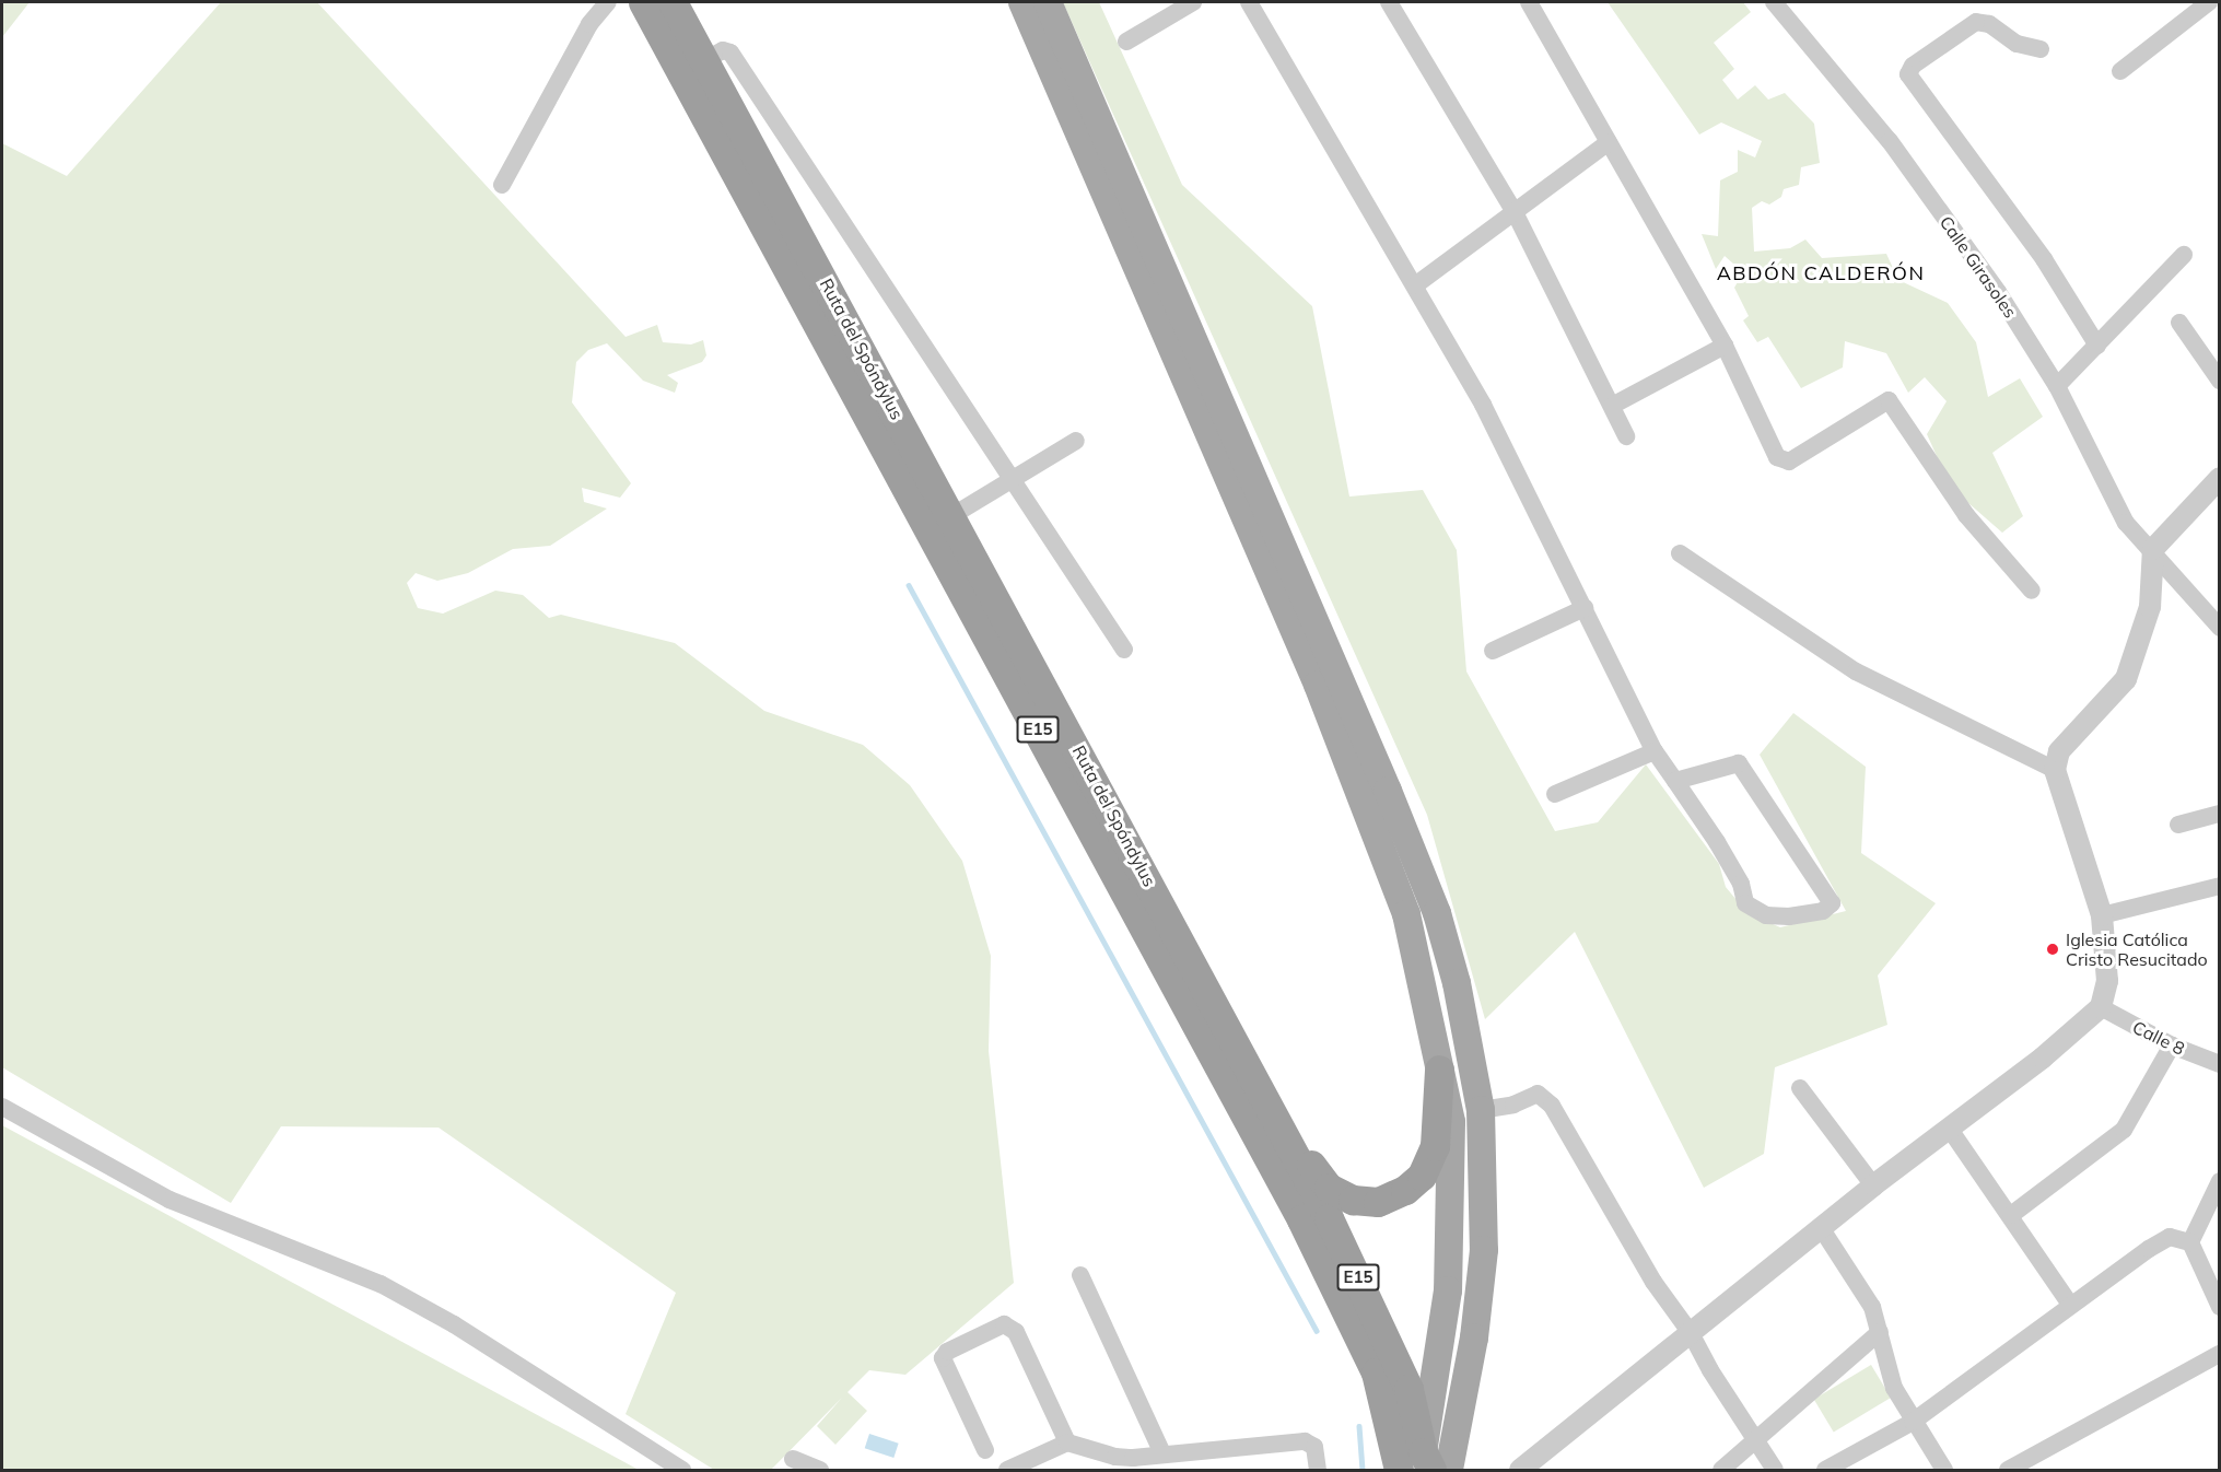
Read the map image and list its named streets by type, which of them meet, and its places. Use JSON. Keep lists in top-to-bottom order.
{
  "streets": {
    "highway": ["Ruta del Spóndylus", "E15"],
    "street": ["Calle Girasoles", "Calle 8"]
  },
  "districts": ["ABDÓN CALDERÓN"],
  "places": ["Iglesia Católica Cristo Resucitado"]
}
